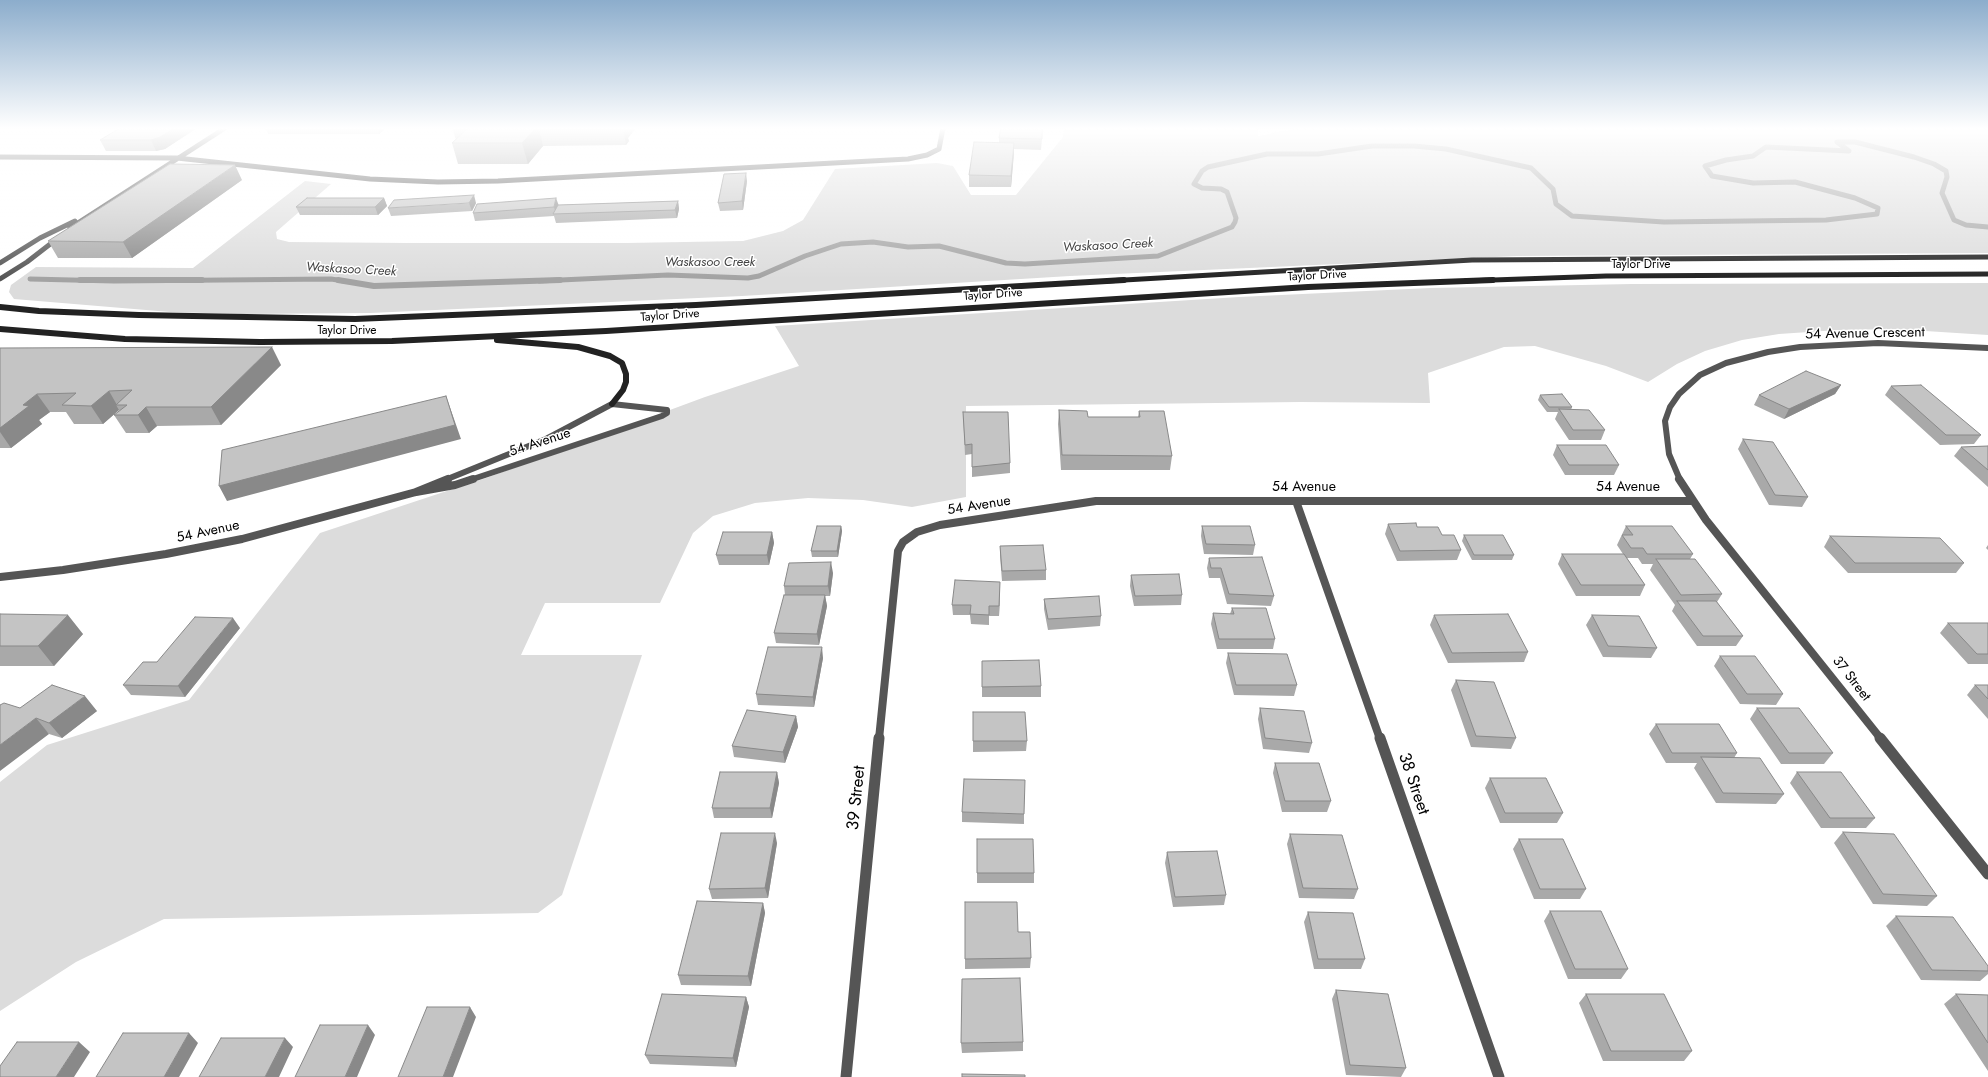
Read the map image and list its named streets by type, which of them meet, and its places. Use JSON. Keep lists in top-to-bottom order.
{
  "streets": {
    "main road": ["Taylor Drive"],
    "street": [
      "54 Avenue Crescent",
      "54 Avenue",
      "37 Street",
      "38 Street",
      "39 Street"
    ]
  },
  "crossings": [
    ["54 Avenue Crescent", "54 Avenue"],
    ["54 Avenue Crescent", "37 Street"],
    ["54 Avenue", "37 Street"],
    ["54 Avenue", "38 Street"],
    ["54 Avenue", "39 Street"]
  ],
  "water": ["Waskasoo Creek"]
}
